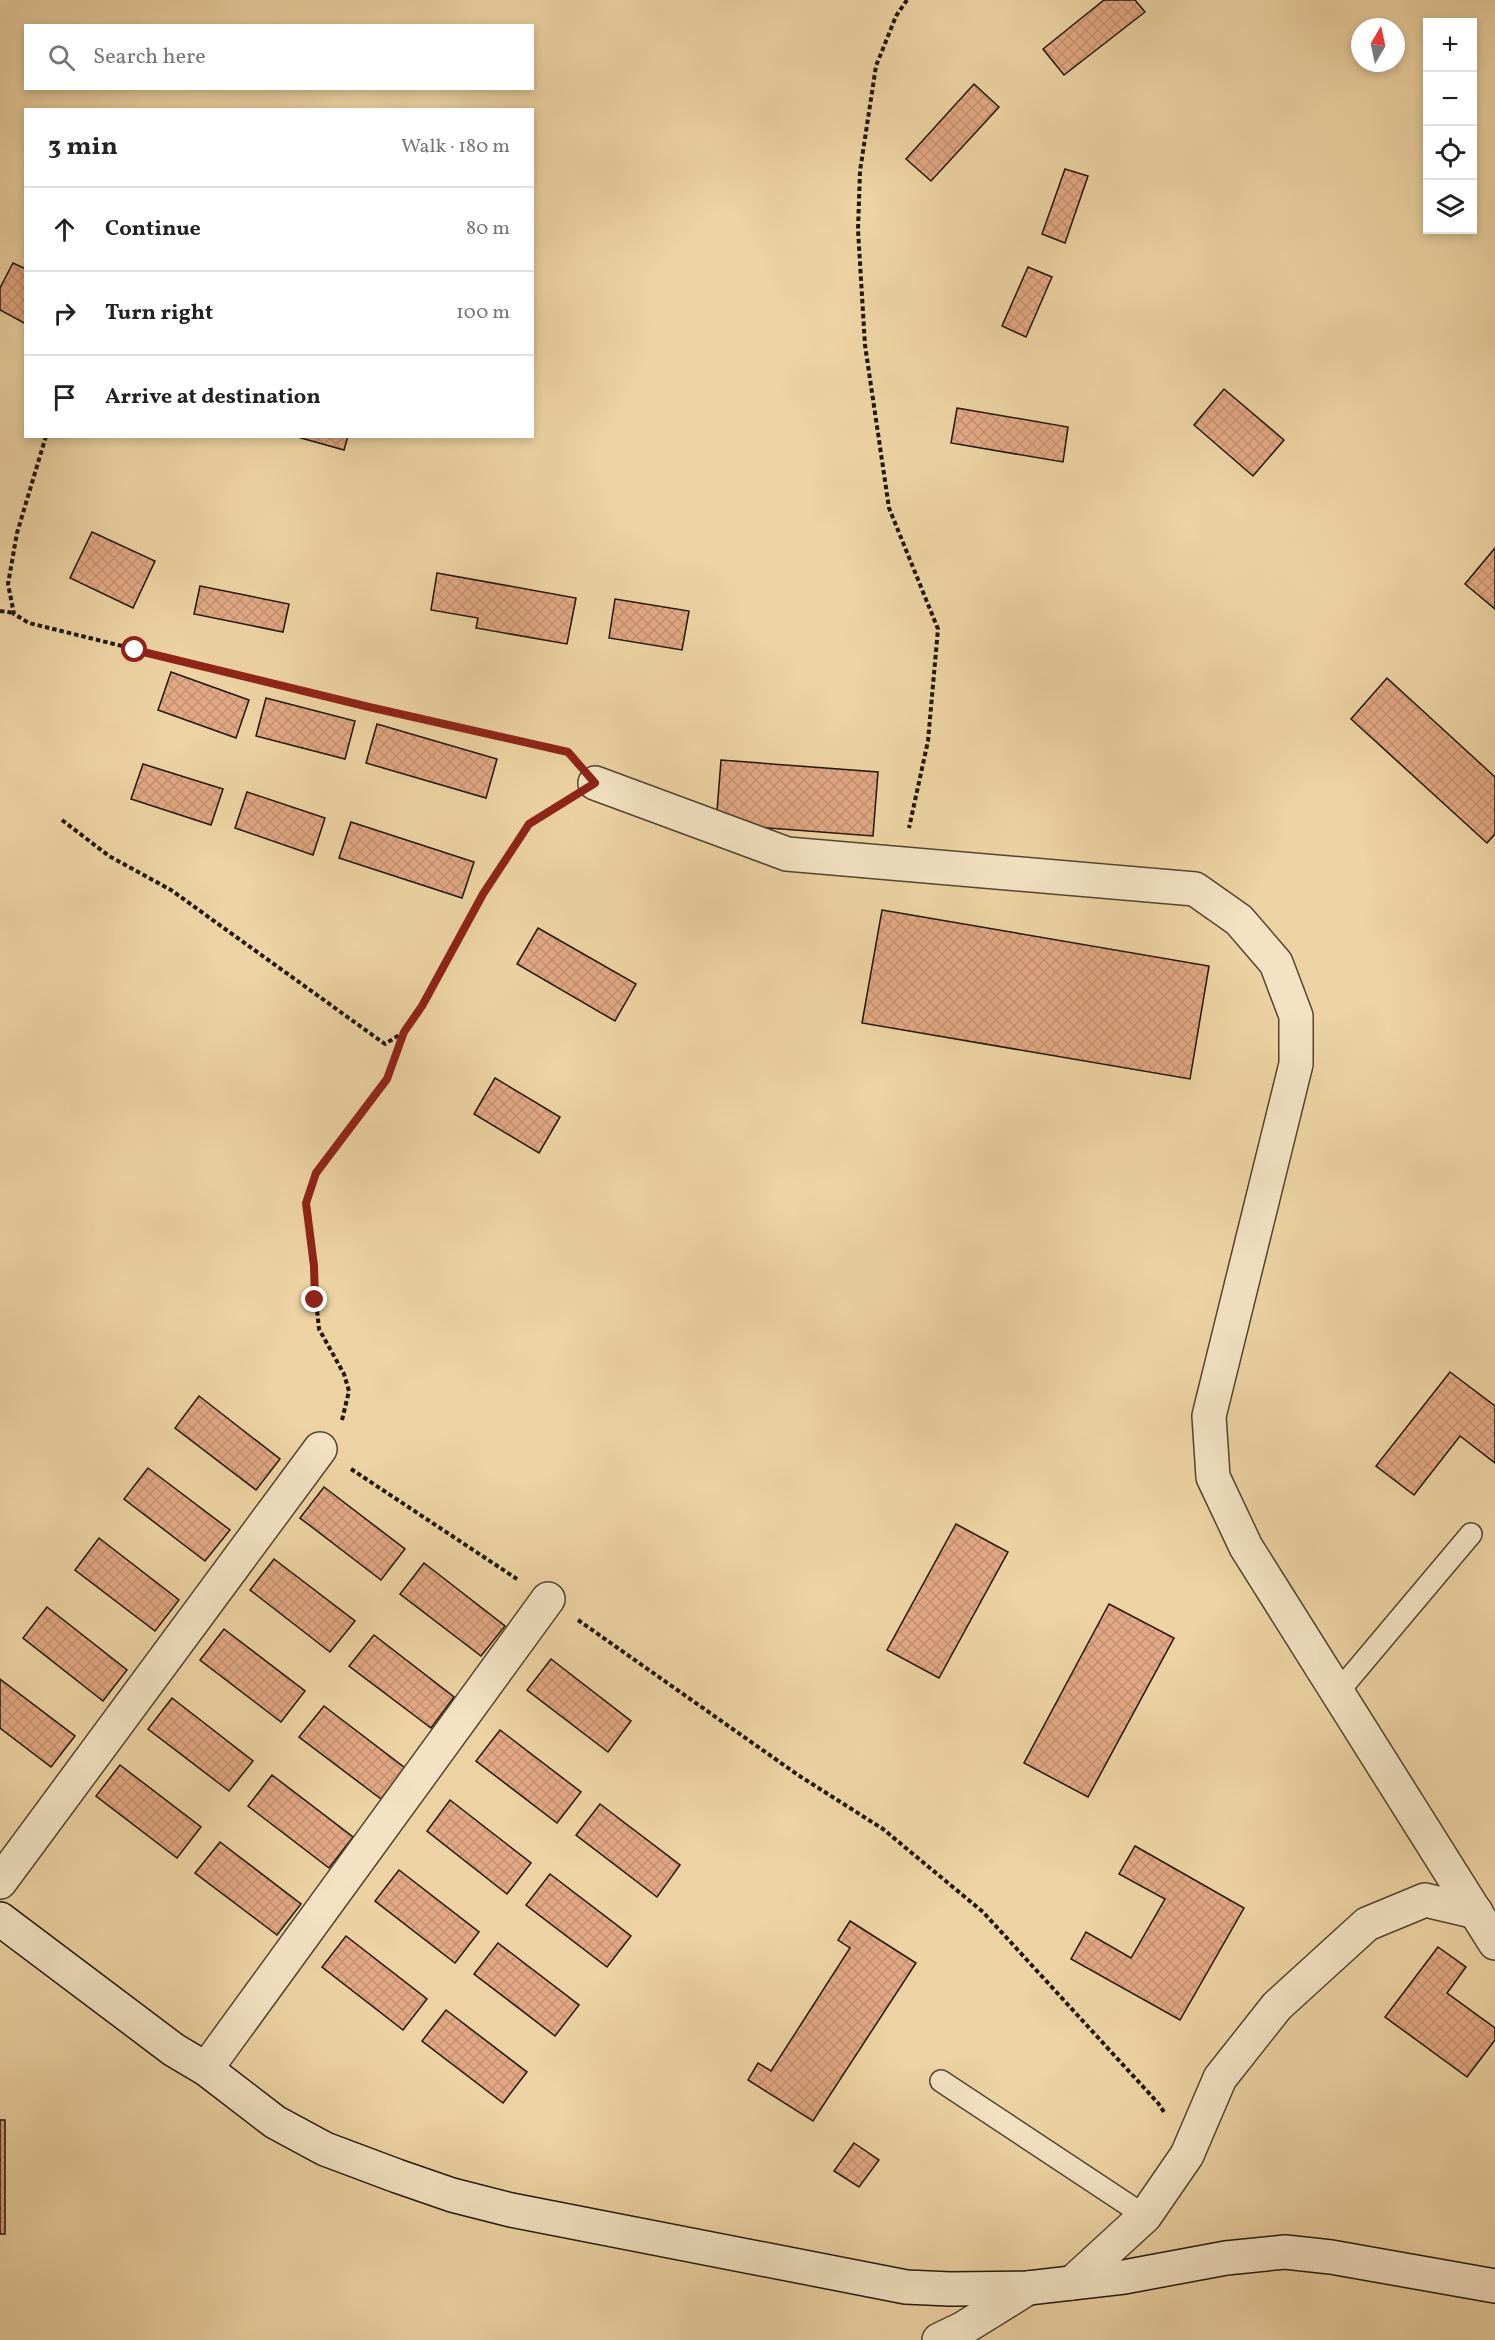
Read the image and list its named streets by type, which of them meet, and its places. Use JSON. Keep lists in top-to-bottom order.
{
  "north": "top",
  "page": {
    "map_buttons": ["+", "−"],
    "search": "Search here",
    "heading": ["3 min", "Walk · 180 m"],
    "list": [
      ["Continue", "80 m"],
      ["Turn right", "100 m"],
      "Arrive at destination"
    ]
  }
}
